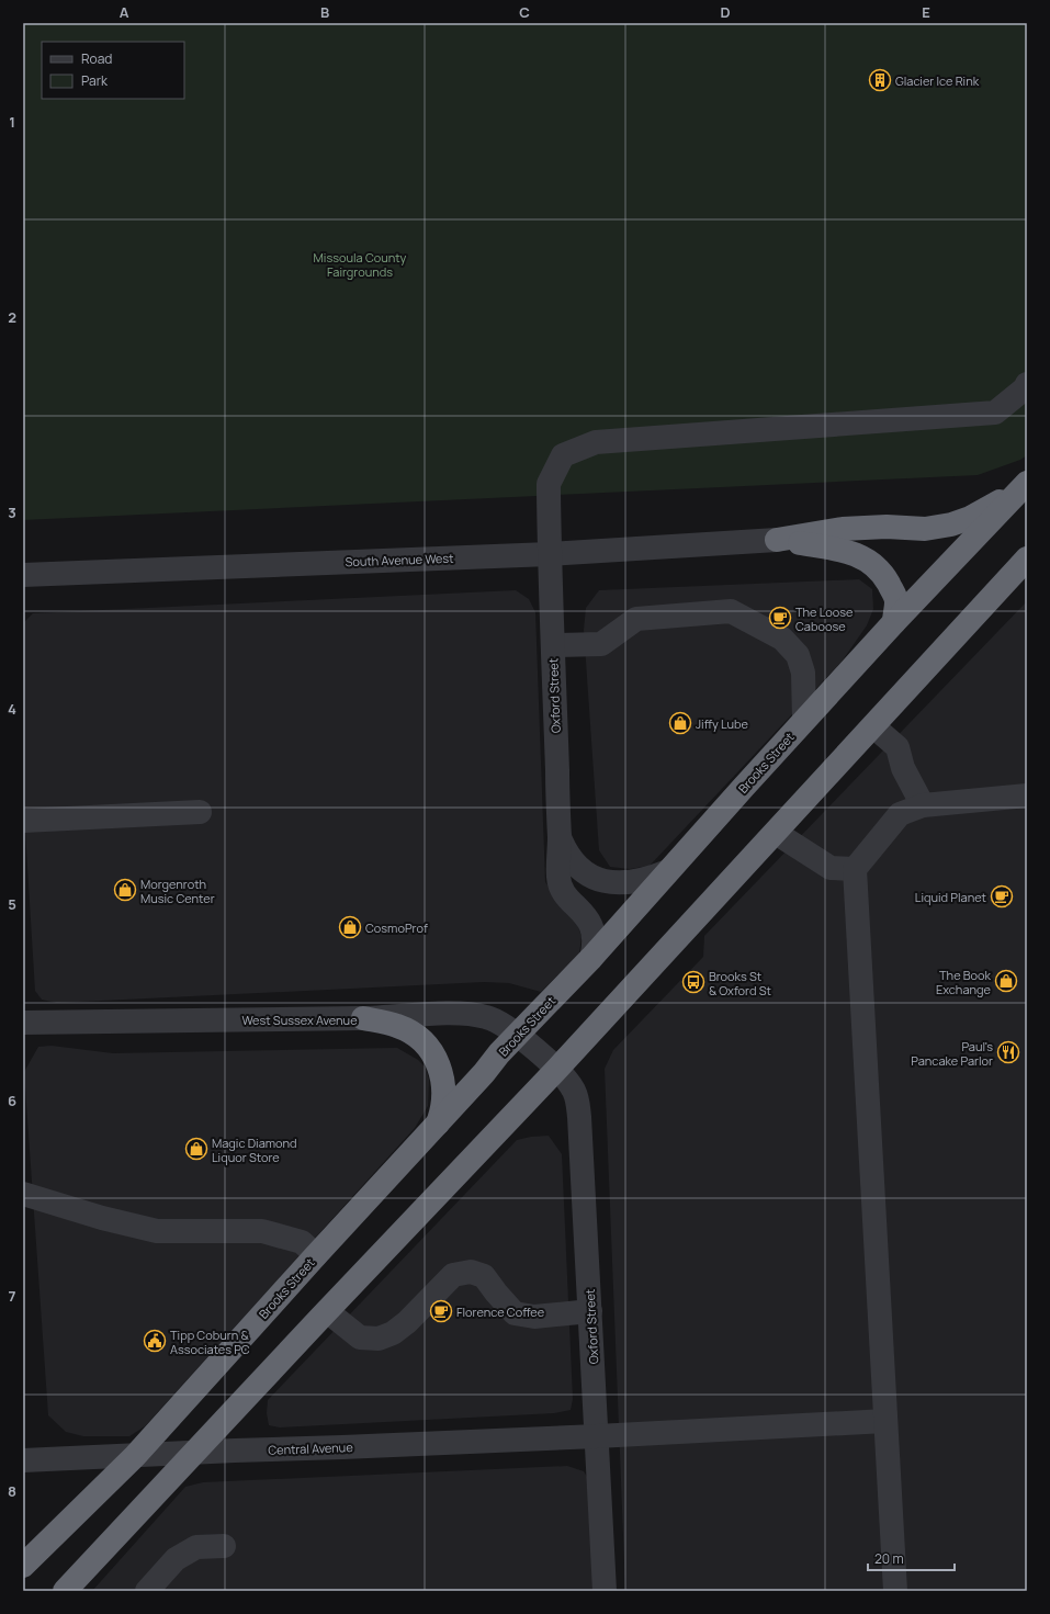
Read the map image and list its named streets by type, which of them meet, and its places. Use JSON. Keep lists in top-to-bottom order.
{
  "streets": {
    "highway": ["Brooks Street"],
    "street": [
      "South Avenue West",
      "Oxford Street",
      "West Sussex Avenue",
      "Central Avenue"
    ]
  },
  "crossings": [
    ["South Avenue West", "Oxford Street"],
    ["Oxford Street", "Brooks Street"],
    ["Oxford Street", "West Sussex Avenue"],
    ["Oxford Street", "Central Avenue"],
    ["Brooks Street", "West Sussex Avenue"],
    ["Brooks Street", "Central Avenue"]
  ],
  "parks": ["Missoula County Fairgrounds"],
  "places": {
    "building": ["Glacier Ice Rink"],
    "cafe": ["The Loose Caboose", "Liquid Planet", "Florence Coffee"],
    "shop": [
      "Jiffy Lube",
      "Morgenroth Music Center",
      "CosmoProf",
      "The Book Exchange",
      "Magic Diamond Liquor Store"
    ],
    "bus stop": ["Brooks St & Oxford St"],
    "restaurant": ["Paul's Pancake Parlor"],
    "public building": ["Tipp Coburn & Associates PC"]
  },
  "legend": ["Road", "Park"],
  "scale_bar": "20 m",
  "grid": {
    "columns": [
      "A",
      "B",
      "C",
      "D",
      "E"
    ],
    "rows": [
      "1",
      "2",
      "3",
      "4",
      "5",
      "6",
      "7",
      "8"
    ]
  }
}
